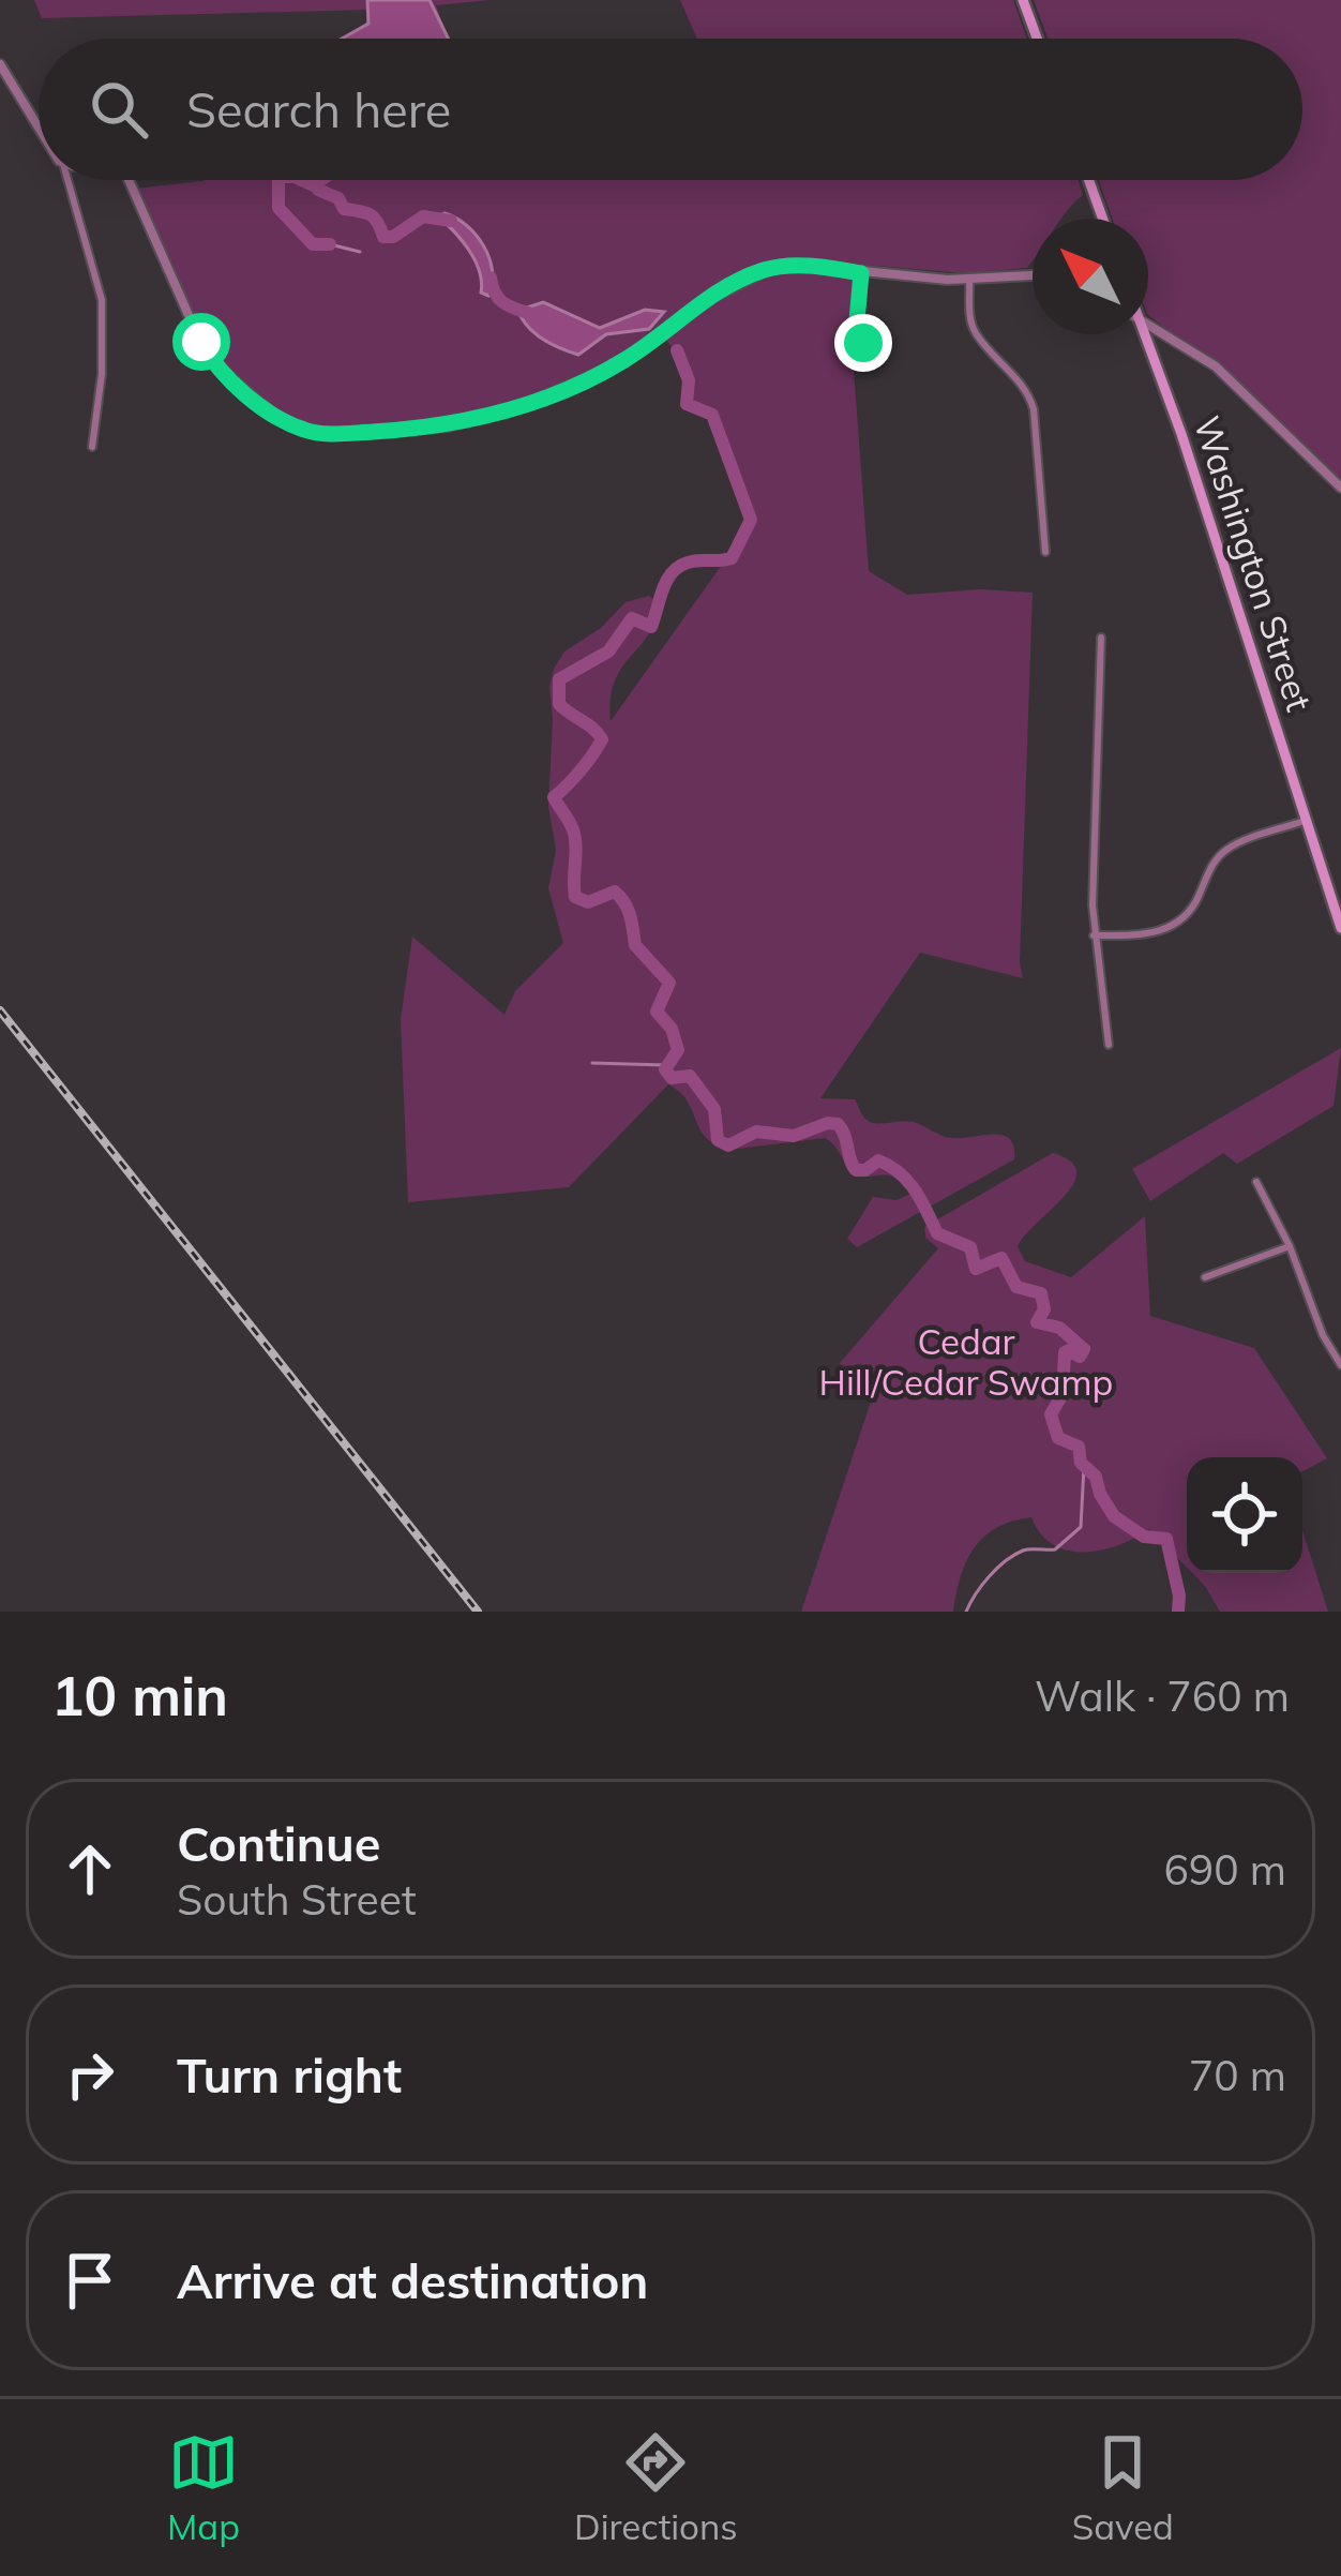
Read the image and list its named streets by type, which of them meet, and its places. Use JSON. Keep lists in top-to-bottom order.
{
  "streets": {
    "main road": ["Washington Street"]
  },
  "parks": ["Cedar Hill/Cedar Swamp"],
  "north": "top left",
  "page": {
    "search": "Search here",
    "heading": ["10 min", "Walk · 760 m"],
    "list": [
      ["Continue", "South Street", "690 m"],
      ["Turn right", "70 m"],
      "Arrive at destination"
    ],
    "nav": ["Map", "Directions", "Saved"]
  }
}
